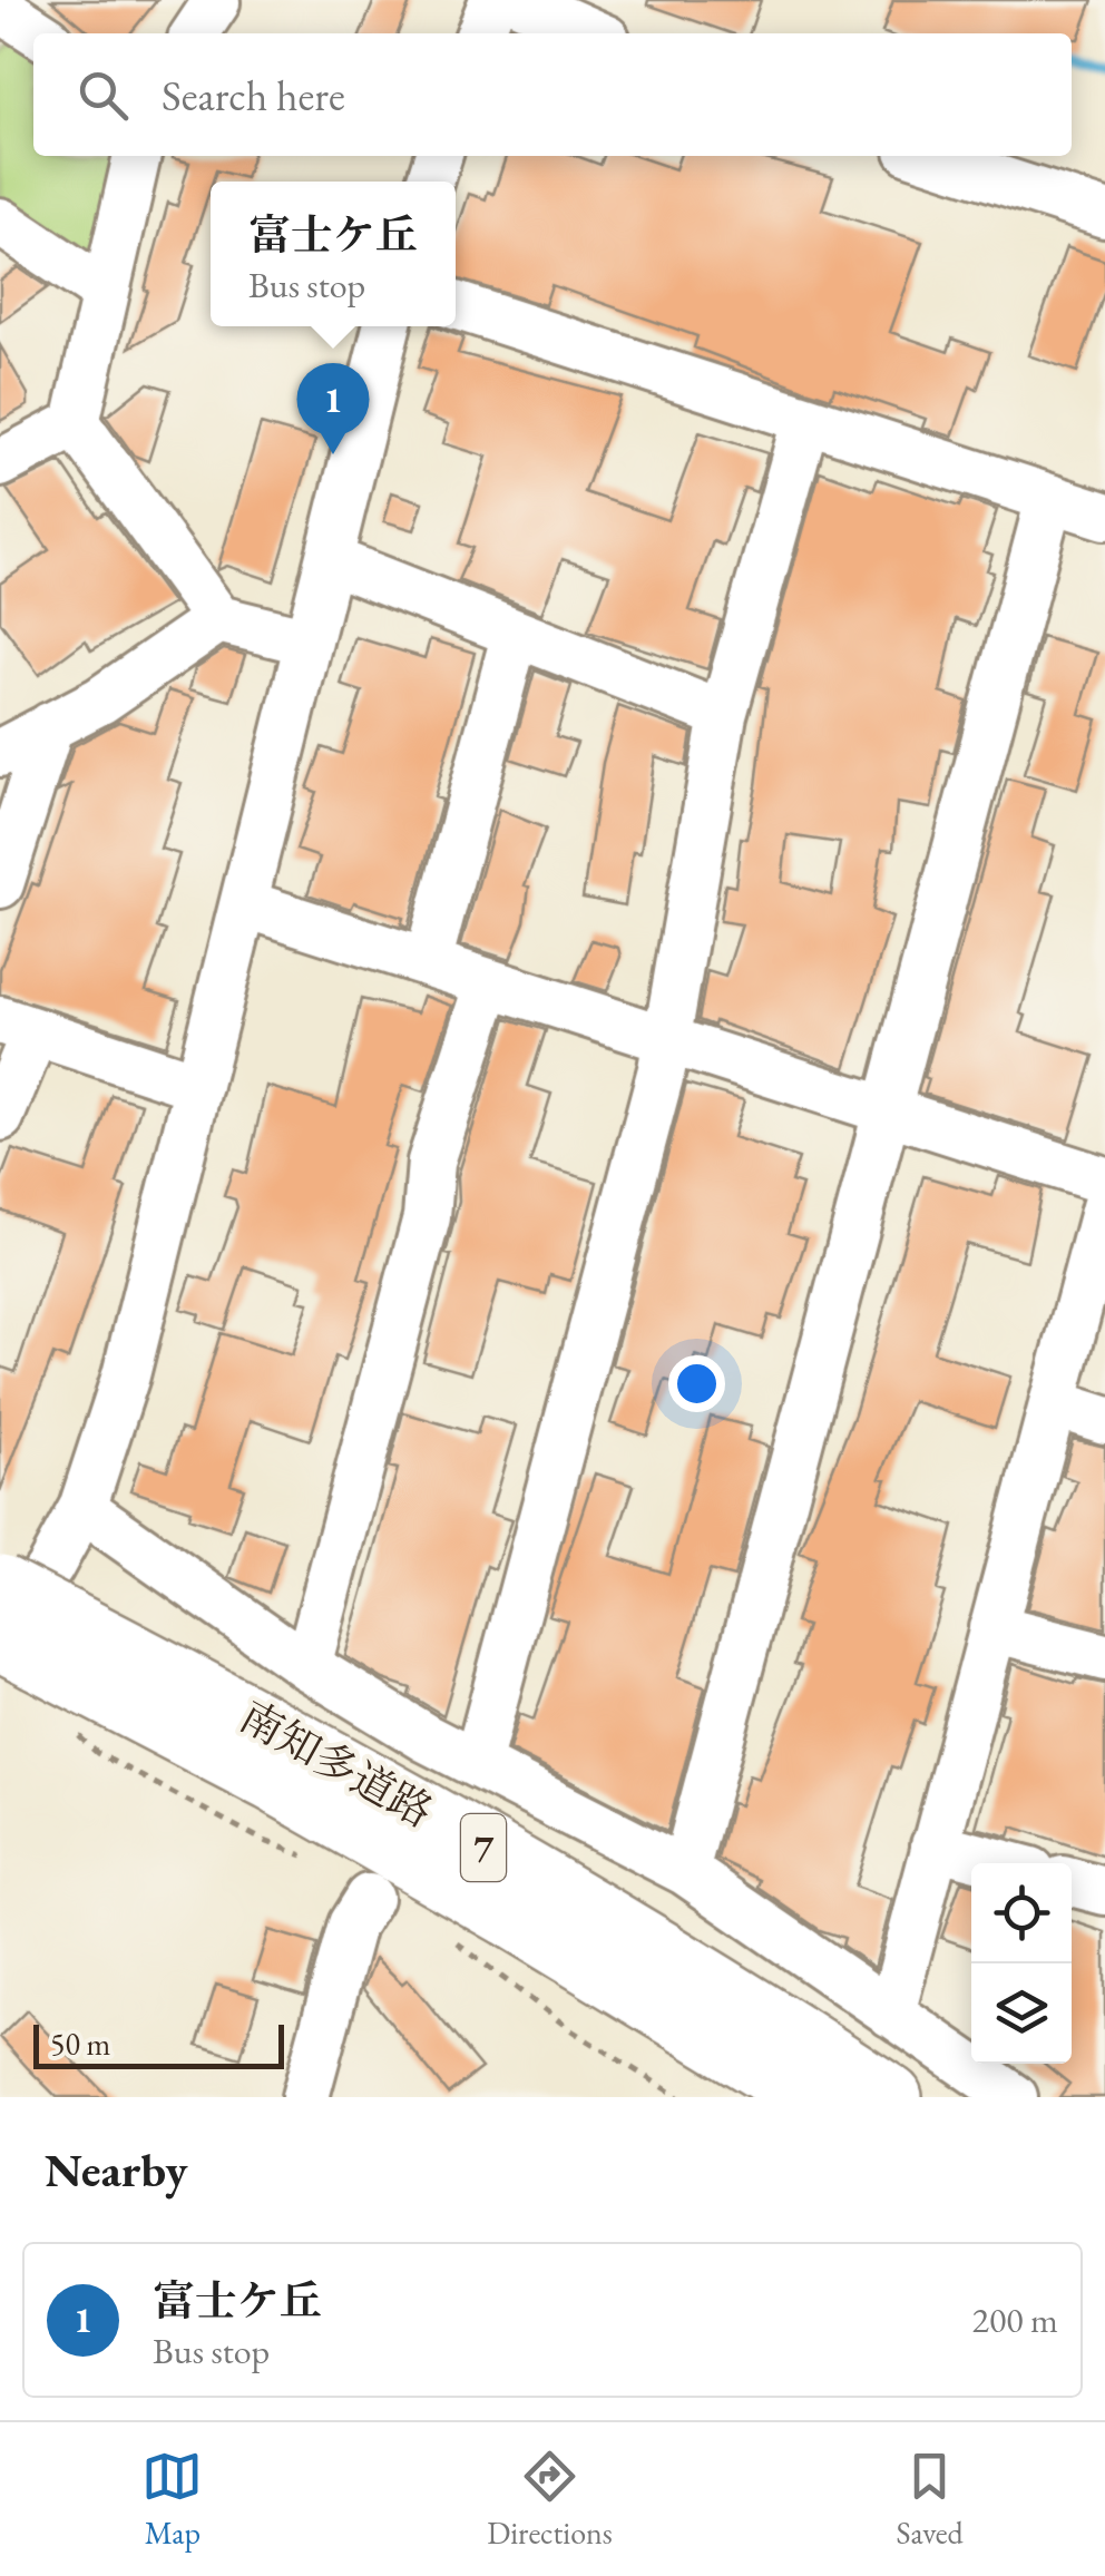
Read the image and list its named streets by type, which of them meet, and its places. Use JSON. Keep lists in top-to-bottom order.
{
  "streets": {
    "highway": ["南知多道路", "7"]
  },
  "scale_bar": "50 m",
  "page": {
    "search": "Search here",
    "popup": ["富士ケ丘", "Bus stop"],
    "pins": "1",
    "scale": "50 m",
    "heading": "Nearby",
    "list": [
      {
        "mark": "1",
        "name": "富士ケ丘",
        "note": "Bus stop",
        "value": "200 m"
      }
    ],
    "nav": ["Map", "Directions", "Saved"]
  }
}
